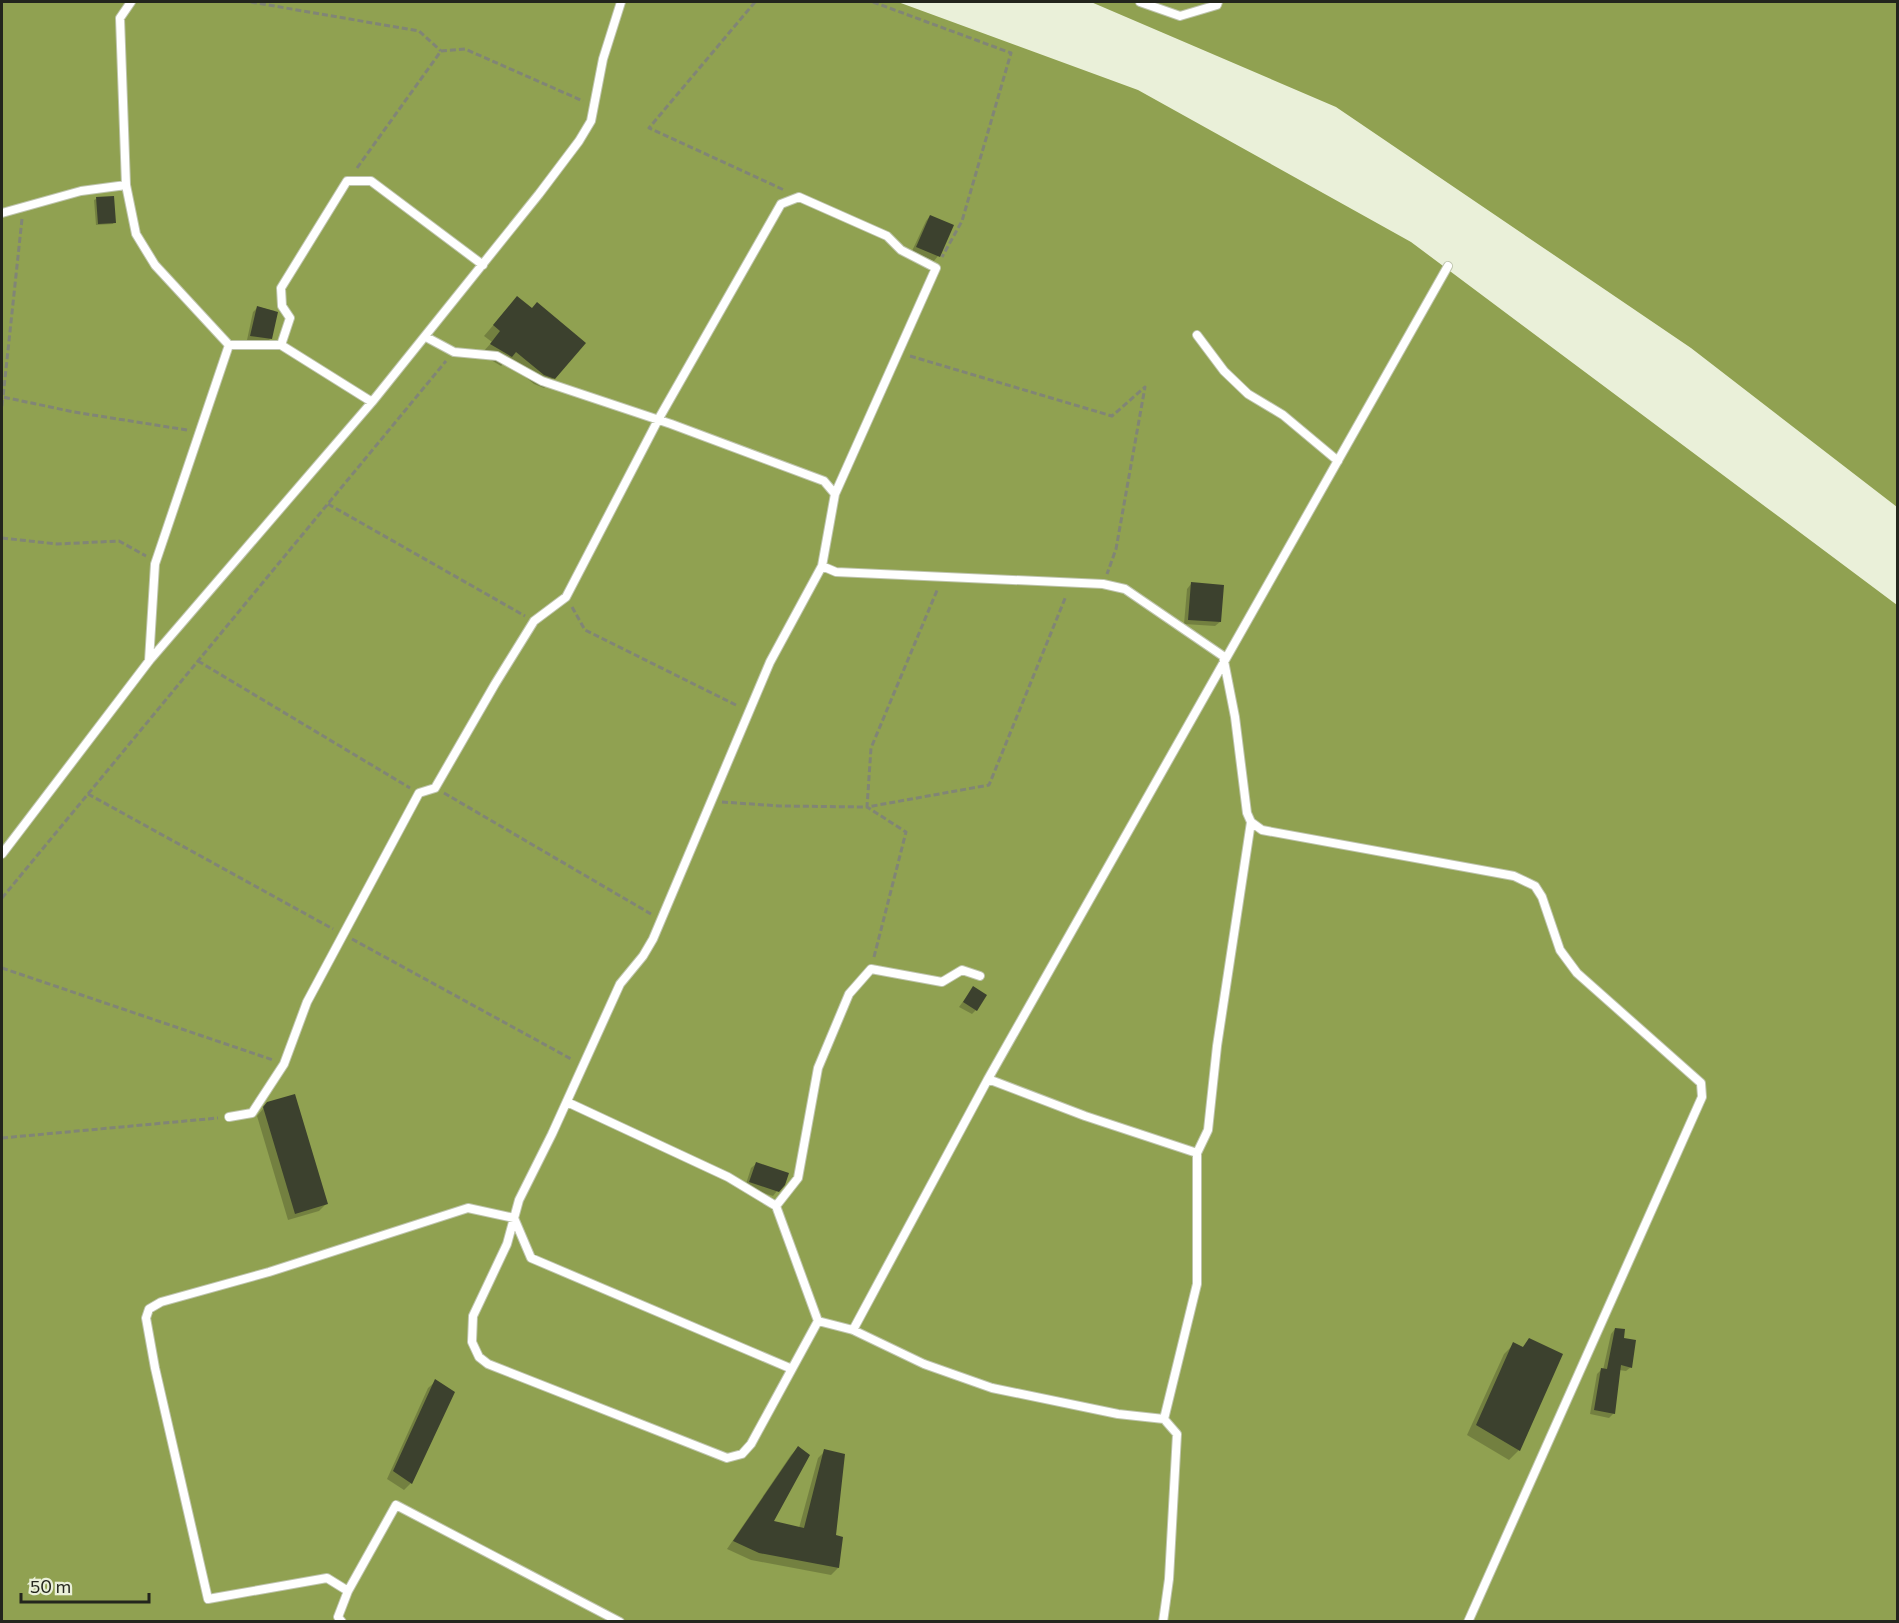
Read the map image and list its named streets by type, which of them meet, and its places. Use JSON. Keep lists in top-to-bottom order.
{
  "scale_bar": "50 m"
}
